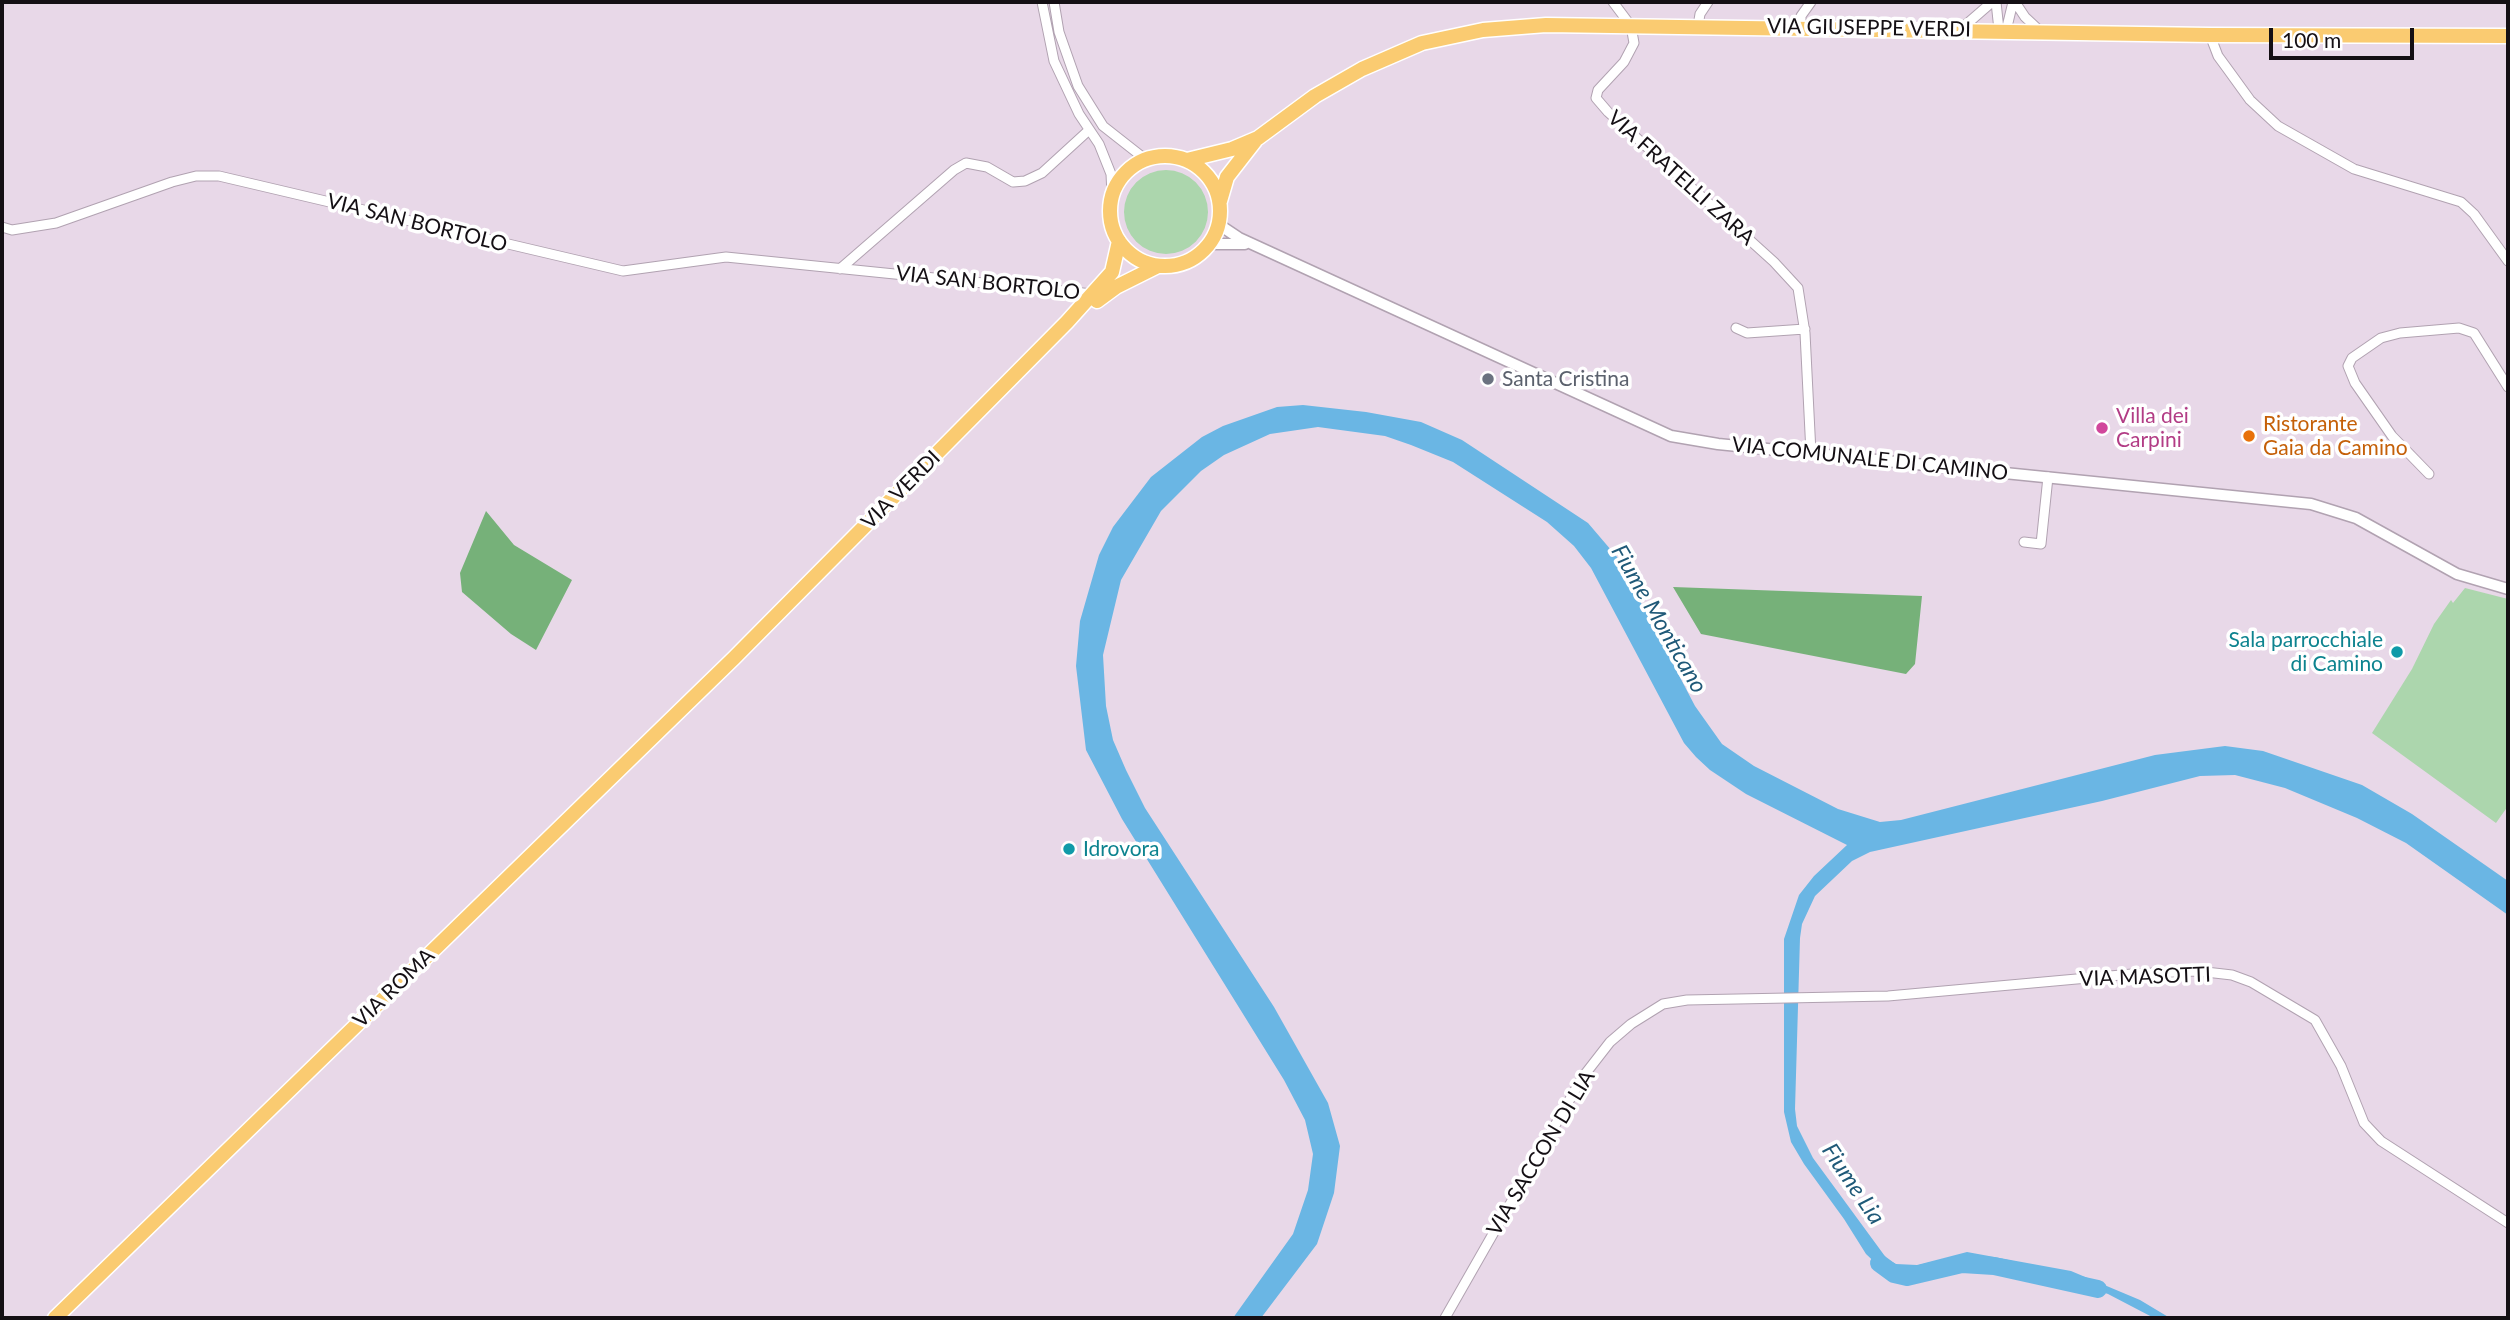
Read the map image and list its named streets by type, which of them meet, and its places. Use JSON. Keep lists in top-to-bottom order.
{
  "streets": {
    "main road": ["VIA GIUSEPPE VERDI", "VIA VERDI", "VIA ROMA"],
    "street": [
      "VIA FRATELLI ZARA",
      "VIA SAN BORTOLO",
      "VIA COMUNALE DI CAMINO",
      "VIA MASOTTI",
      "VIA SACCON DI LIA"
    ]
  },
  "crossings": [
    ["VIA GIUSEPPE VERDI", "VIA FRATELLI ZARA"],
    ["VIA FRATELLI ZARA", "VIA COMUNALE DI CAMINO"],
    ["VIA VERDI", "VIA ROMA"],
    ["VIA MASOTTI", "VIA SACCON DI LIA"]
  ],
  "water": ["Fiume Monticano", "Fiume Lia"],
  "places": [
    "Santa Cristina",
    "Villa dei Carpini",
    "Ristorante Gaia da Camino",
    "Sala parrocchiale di Camino",
    "Idrovora"
  ],
  "scale_bar": "100 m"
}
